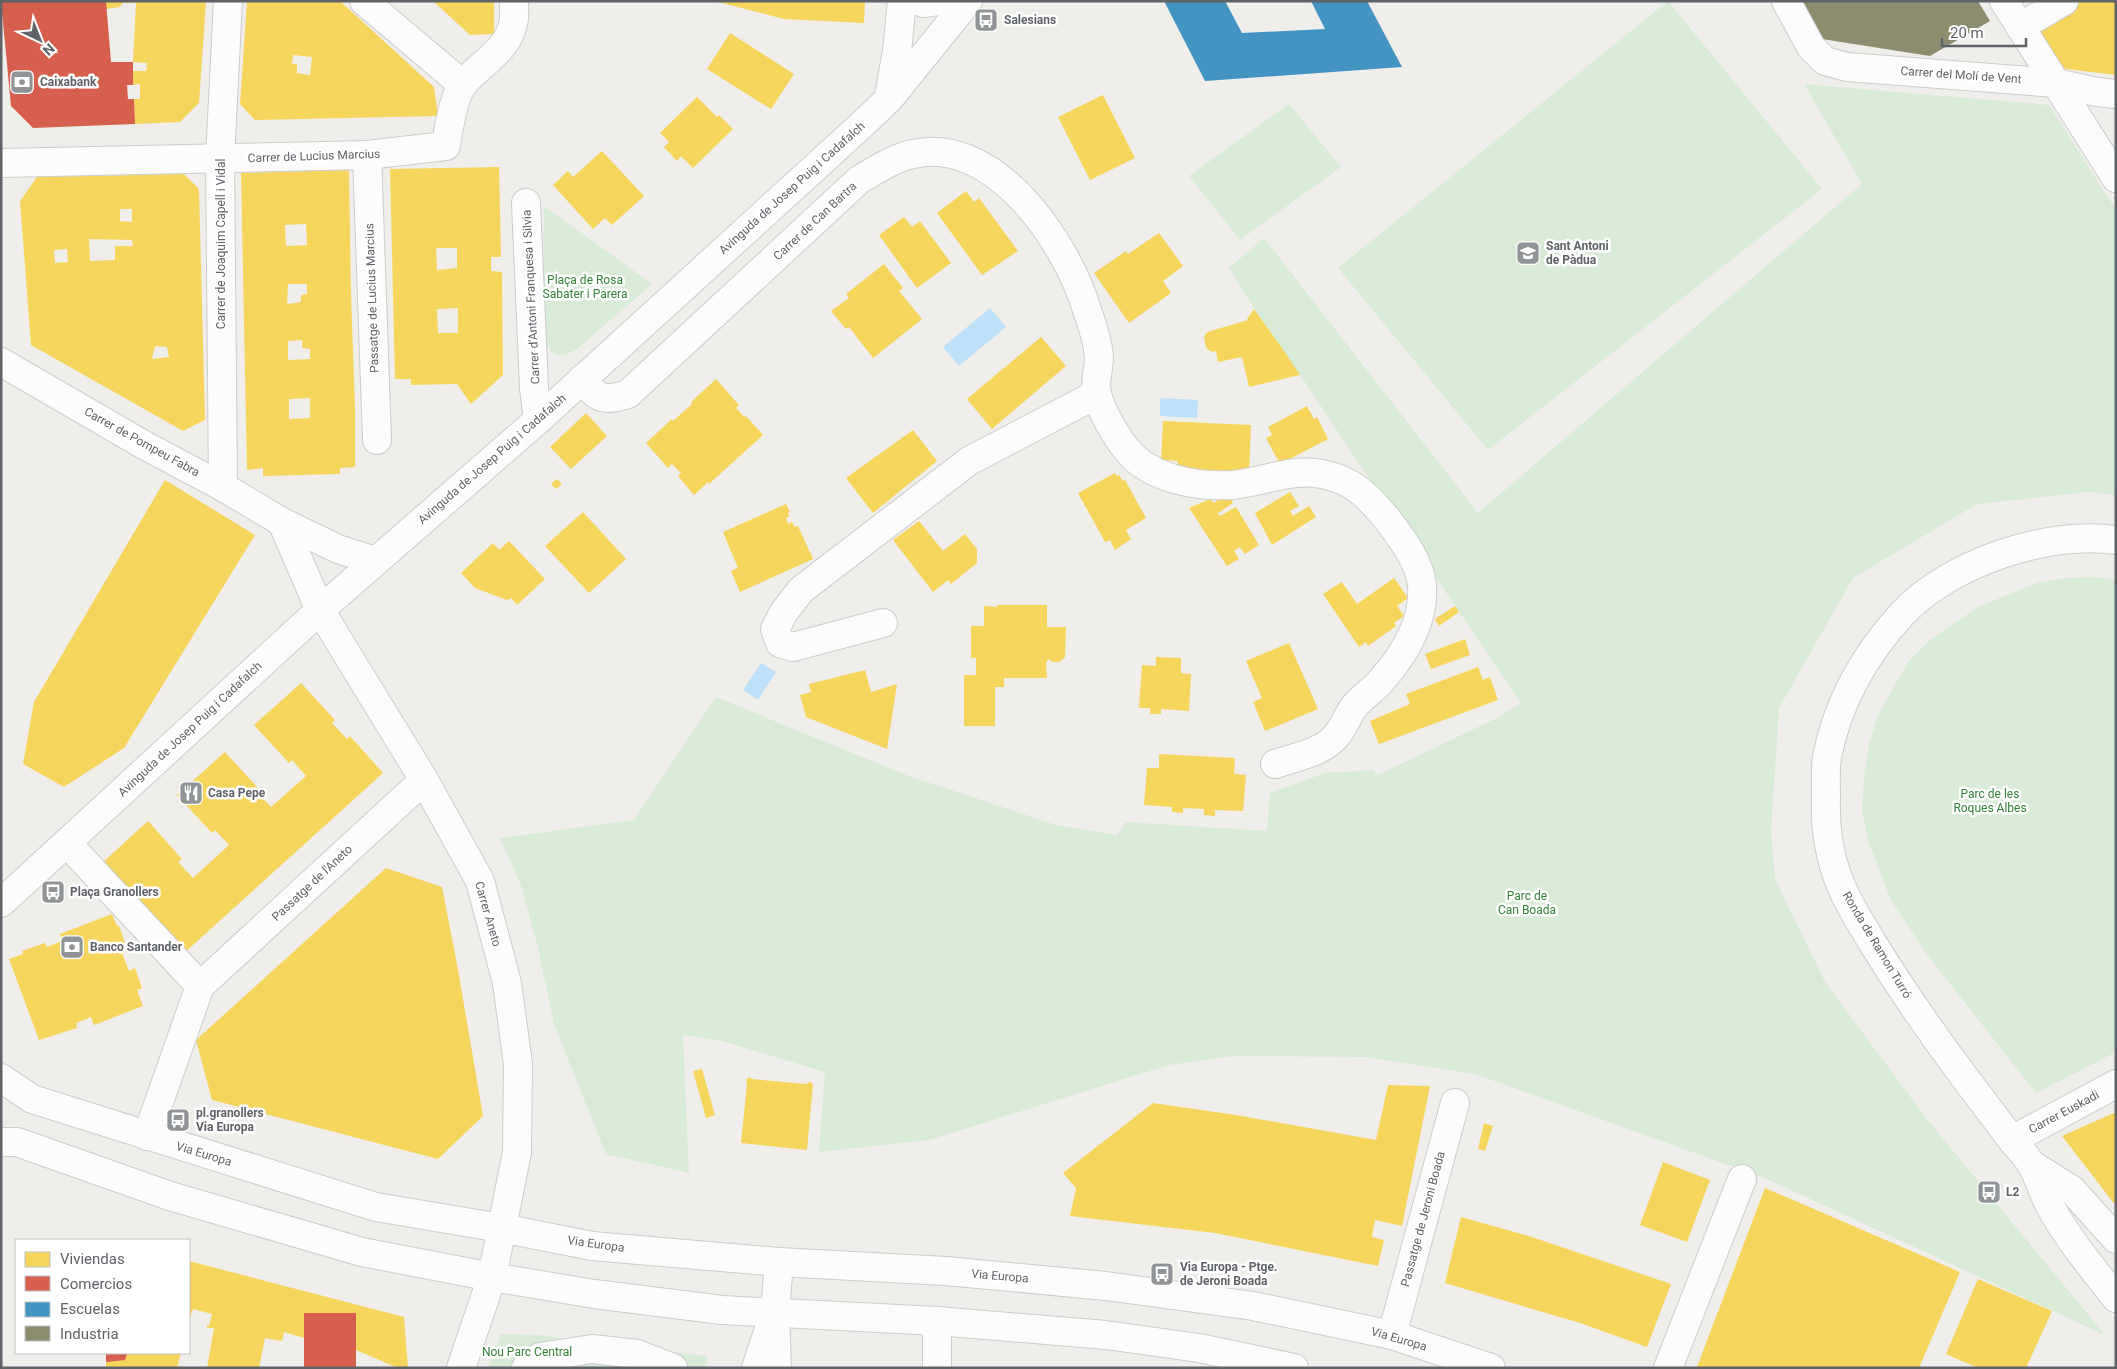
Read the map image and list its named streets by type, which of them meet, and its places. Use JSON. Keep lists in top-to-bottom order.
{
  "streets": {
    "street": [
      "Carrer del Molí de Vent",
      "Carrer de Lucius Marcius",
      "Avinguda de Josep Puig i Cadafalch",
      "Carrer de Can Bartra",
      "Carrer de Joaquim Capell i Vidal",
      "Carrer d'Antoni Franquesa i Silvia",
      "Passatge de Lucius Marcius",
      "Carrer de Pompeu Fabra",
      "Passatge de l'Aneto",
      "Carrer Aneto",
      "Ronda de Ramon Turró",
      "Carrer Euskadi",
      "Via Europa",
      "Passatge de Jeroni Boada"
    ]
  },
  "crossings": [
    ["Carrer de Lucius Marcius", "Carrer de Joaquim Capell i Vidal"],
    ["Carrer de Lucius Marcius", "Passatge de Lucius Marcius"],
    ["Avinguda de Josep Puig i Cadafalch", "Carrer de Can Bartra"],
    ["Avinguda de Josep Puig i Cadafalch", "Carrer d'Antoni Franquesa i Silvia"],
    ["Avinguda de Josep Puig i Cadafalch", "Carrer de Pompeu Fabra"],
    ["Avinguda de Josep Puig i Cadafalch", "Carrer Aneto"],
    ["Carrer de Joaquim Capell i Vidal", "Carrer de Pompeu Fabra"],
    ["Passatge de l'Aneto", "Carrer Aneto"],
    ["Passatge de l'Aneto", "Via Europa"],
    ["Carrer Aneto", "Via Europa"],
    ["Ronda de Ramon Turró", "Carrer Euskadi"],
    ["Via Europa", "Passatge de Jeroni Boada"]
  ],
  "parks": [
    "Plaça de Rosa Sabater i Parera",
    "Parc de les Roques Albes",
    "Parc de Can Boada",
    "Nou Parc Central"
  ],
  "places": {
    "bus stop": [
      "Salesians",
      "Plaça Granollers",
      "pl.granollers Via Europa",
      "L2",
      "Via Europa - Ptge. de Jeroni Boada"
    ],
    "bank": ["Caixabank", "Banco Santander"],
    "school or university": ["Sant Antoni de Pàdua"],
    "restaurant": ["Casa Pepe"]
  },
  "legend": [
    "Viviendas",
    "Comercios",
    "Escuelas",
    "Industria"
  ],
  "scale_bar": "20 m",
  "north": "bottom right"
}
